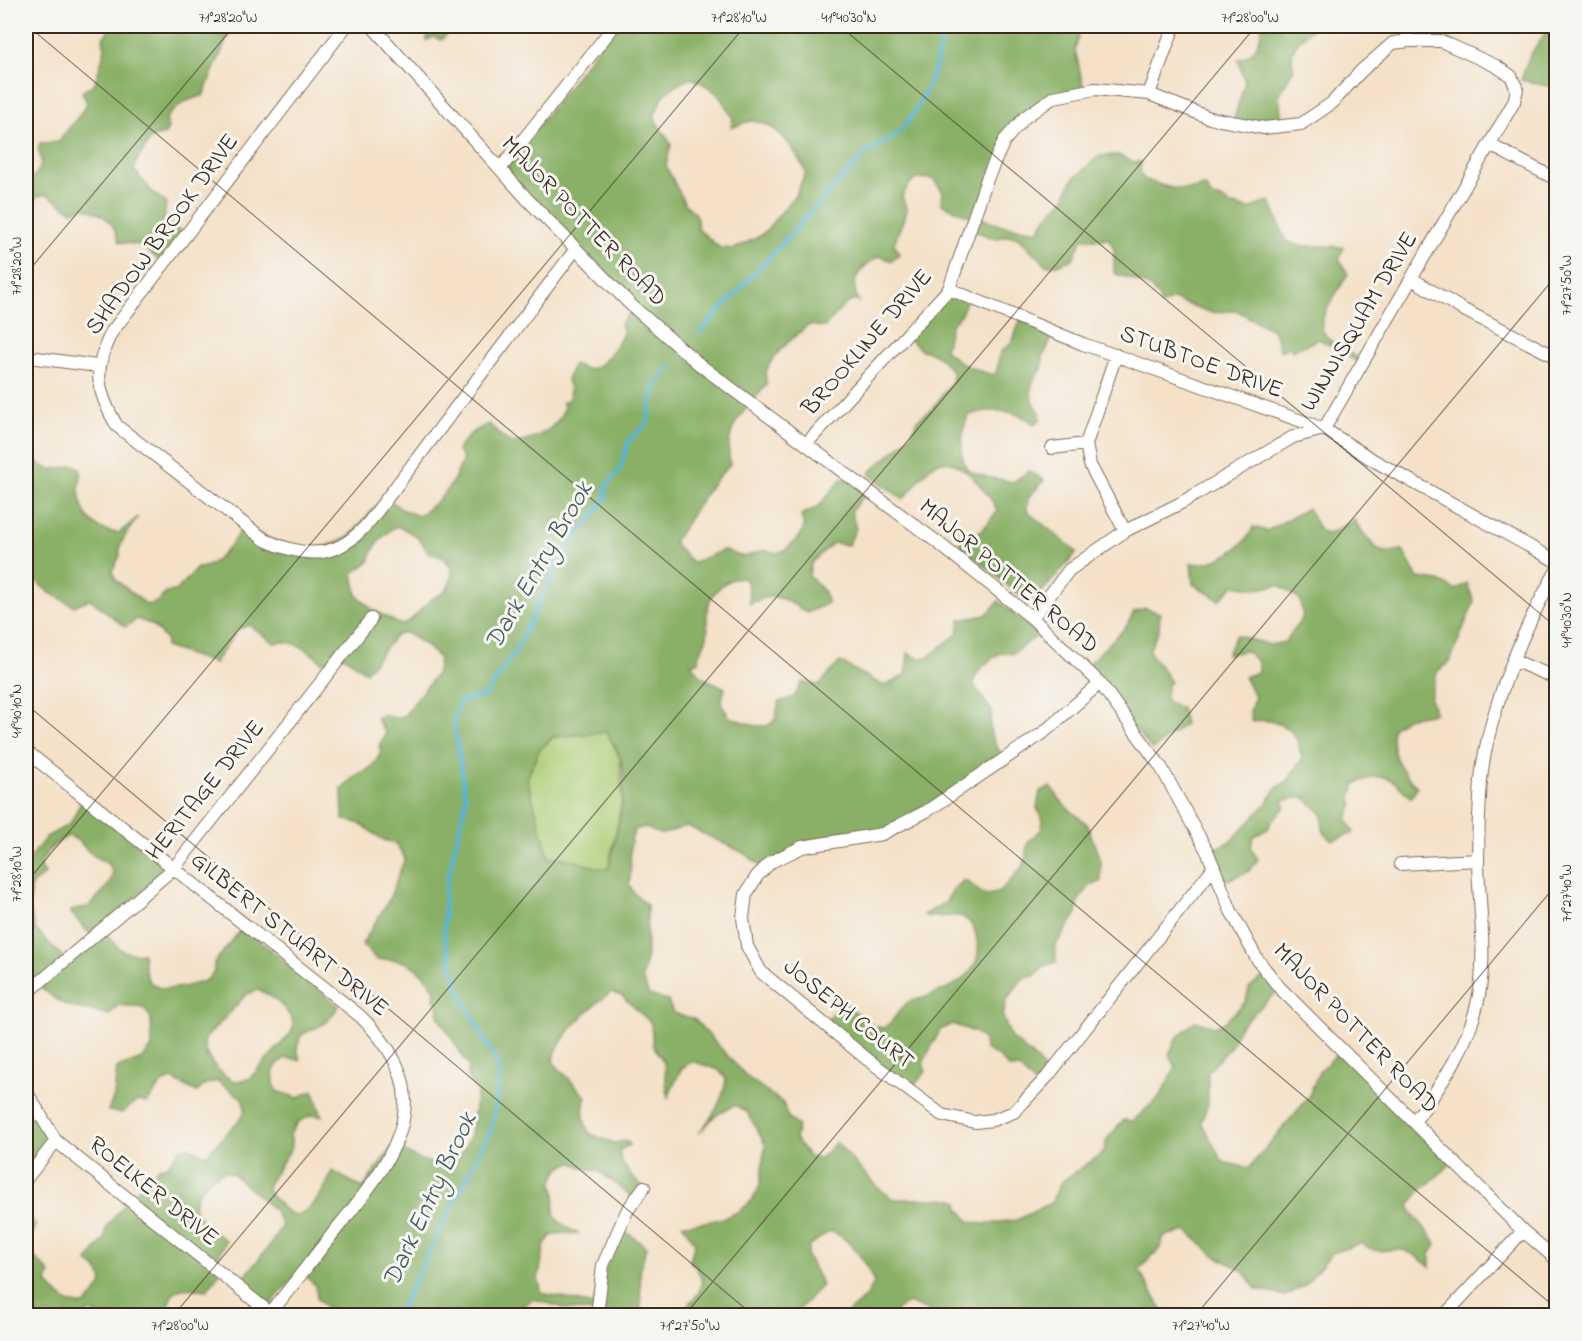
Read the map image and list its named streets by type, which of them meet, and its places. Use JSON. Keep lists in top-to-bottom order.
{
  "streets": {
    "street": [
      "MAJOR POTTER ROAD",
      "SHADOW BROOK DRIVE",
      "WINNISQUAM DRIVE",
      "BROOKLINE DRIVE",
      "STUBTOE DRIVE",
      "HERITAGE DRIVE",
      "GILBERT STUART DRIVE",
      "JOSEPH COURT",
      "ROELKER DRIVE"
    ]
  },
  "crossings": [
    ["MAJOR POTTER ROAD", "SHADOW BROOK DRIVE"],
    ["MAJOR POTTER ROAD", "WINNISQUAM DRIVE"],
    ["MAJOR POTTER ROAD", "BROOKLINE DRIVE"],
    ["MAJOR POTTER ROAD", "JOSEPH COURT"],
    ["WINNISQUAM DRIVE", "BROOKLINE DRIVE"],
    ["WINNISQUAM DRIVE", "STUBTOE DRIVE"],
    ["BROOKLINE DRIVE", "STUBTOE DRIVE"],
    ["HERITAGE DRIVE", "GILBERT STUART DRIVE"],
    ["GILBERT STUART DRIVE", "ROELKER DRIVE"]
  ],
  "water": ["Dark Entry Brook"],
  "coordinates": [
    "71°28'20\"W",
    "71°28'10\"W",
    "41°40'30\"N",
    "71°28'00\"W",
    "71°27'50\"W",
    "41°40'10\"N",
    "71°27'40\"W"
  ]
}
